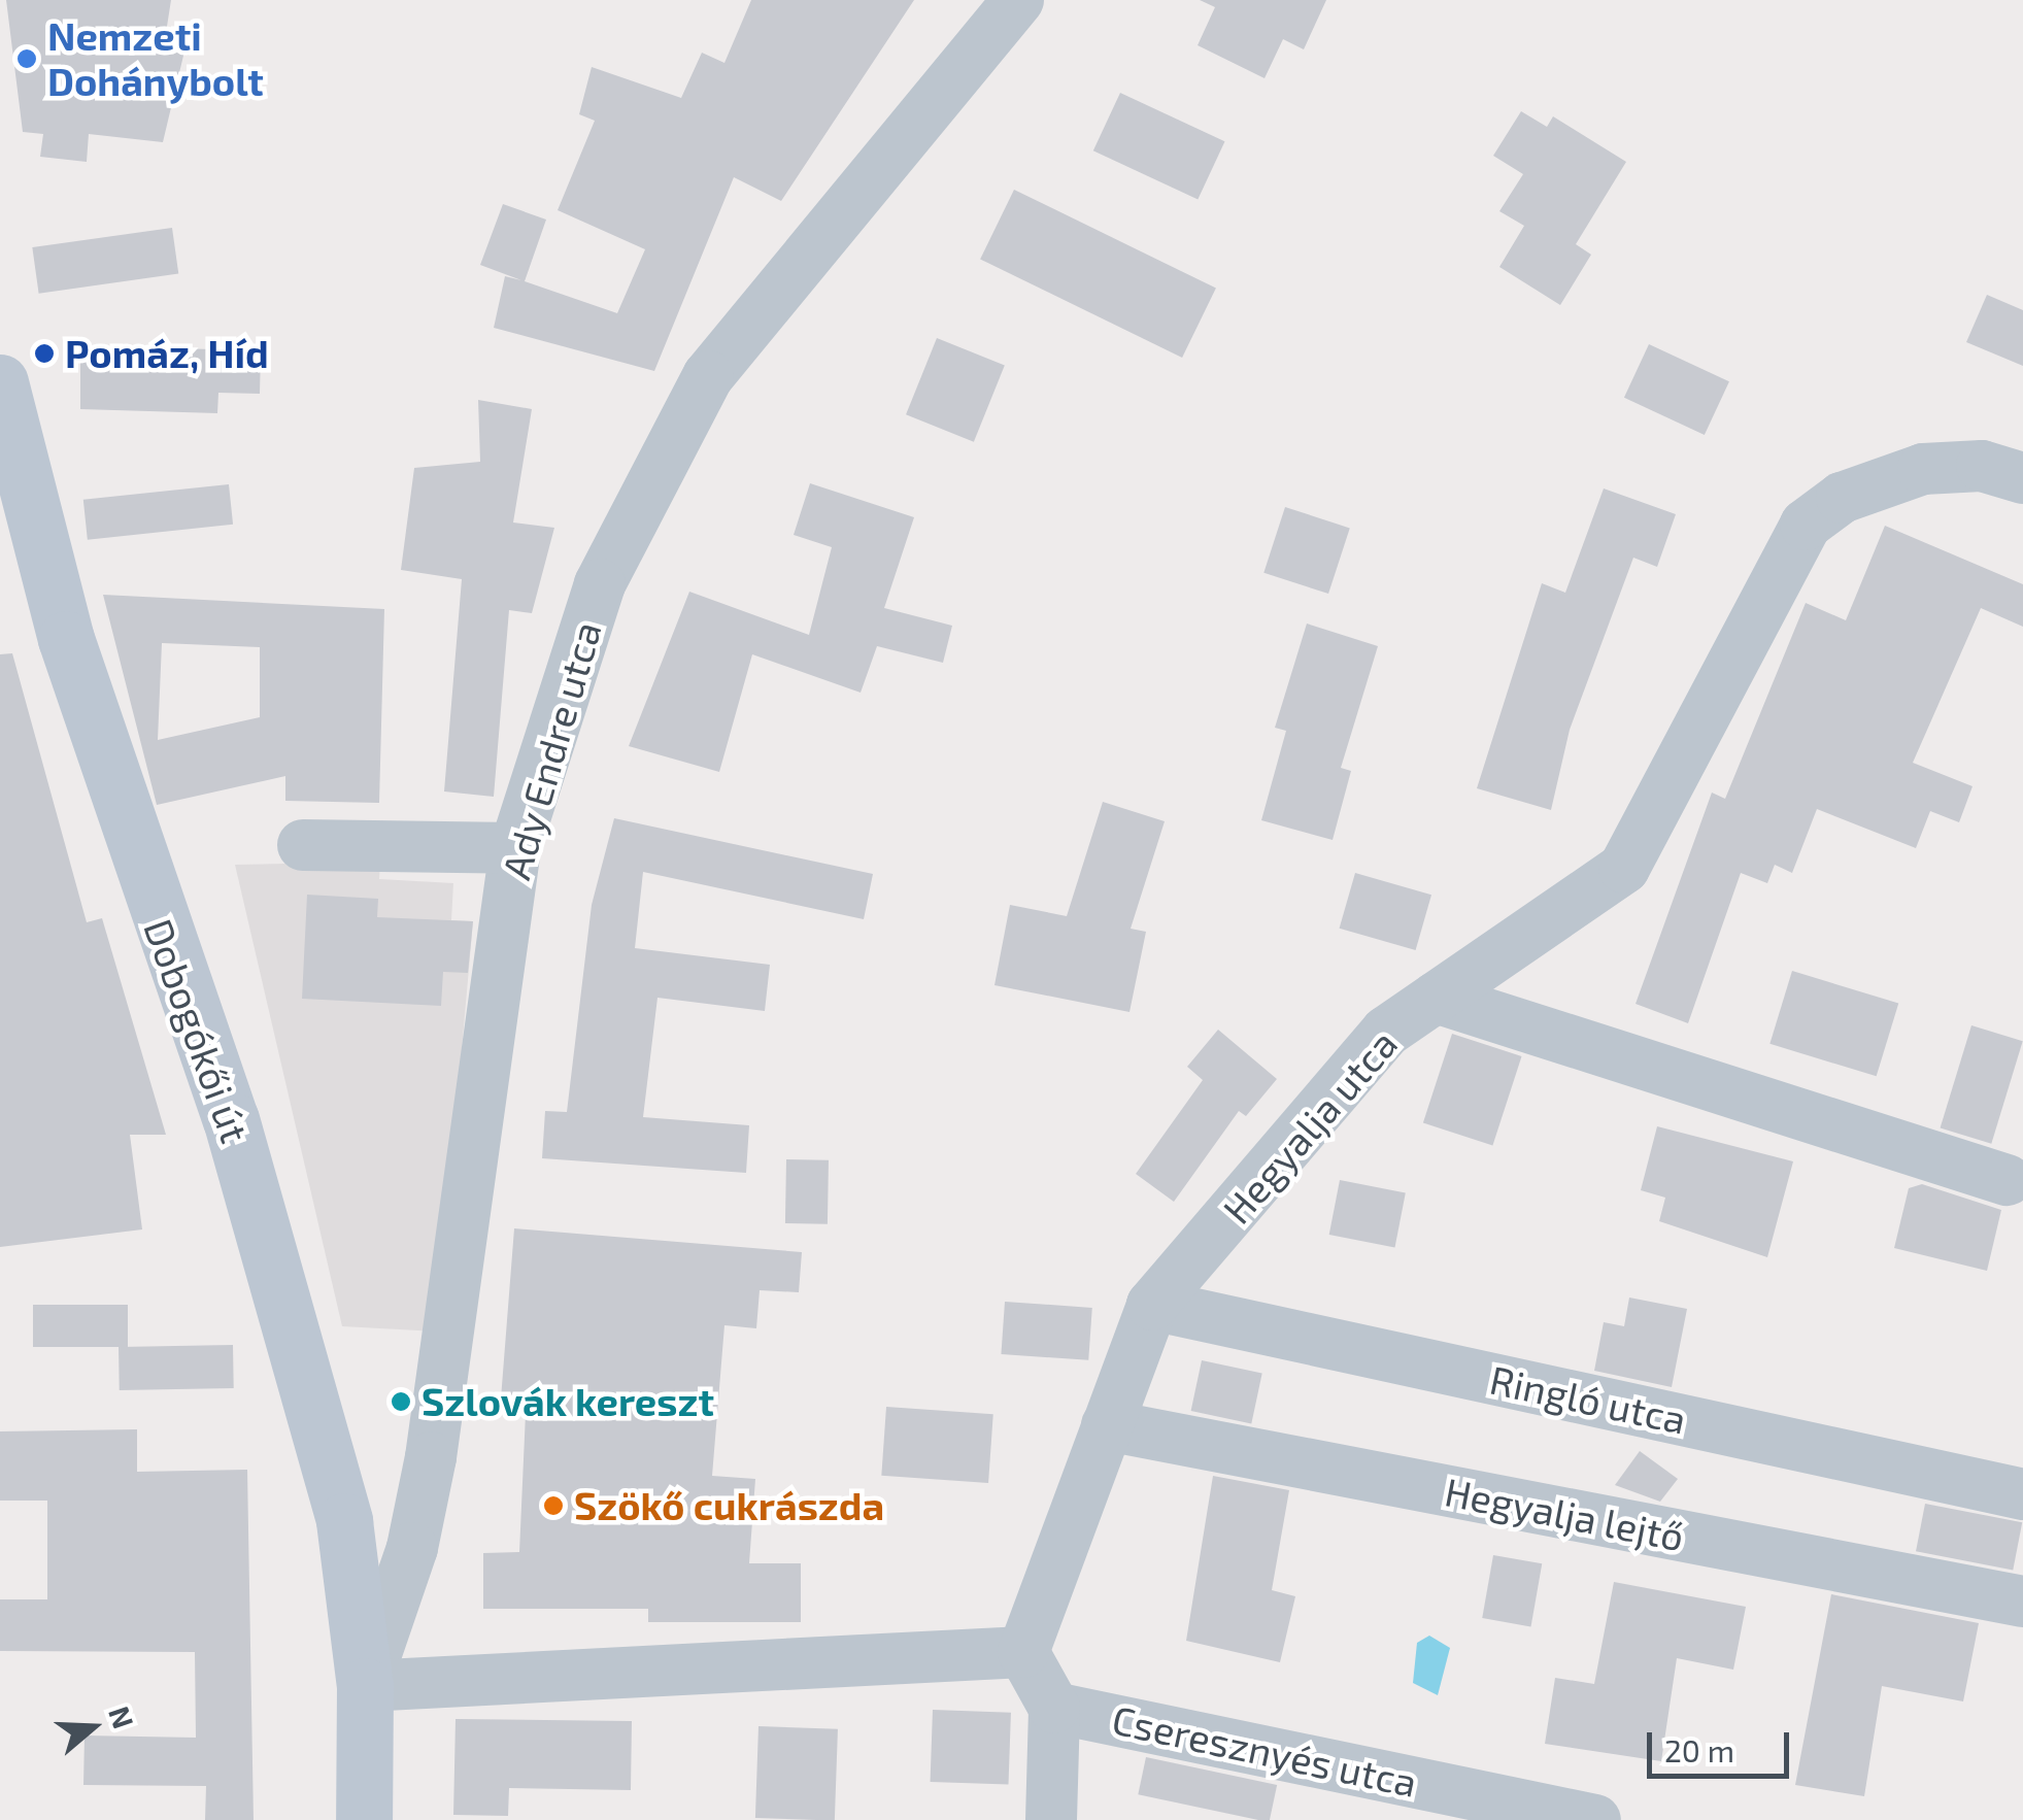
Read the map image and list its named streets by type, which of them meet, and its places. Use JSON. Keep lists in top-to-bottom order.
{
  "streets": {
    "main road": ["Dobogókői út"],
    "street": [
      "Ady Endre utca",
      "Hegyalja utca",
      "Ringló utca",
      "Hegyalja lejtő",
      "Cseresznyés utca"
    ]
  },
  "crossings": [
    ["Ady Endre utca", "Dobogókői út"],
    ["Hegyalja utca", "Ringló utca"],
    ["Hegyalja utca", "Hegyalja lejtő"]
  ],
  "places": [
    "Nemzeti Dohánybolt",
    "Pomáz, Híd",
    "Szlovák kereszt",
    "Szökő cukrászda"
  ],
  "scale_bar": "20 m",
  "north": "right"
}
